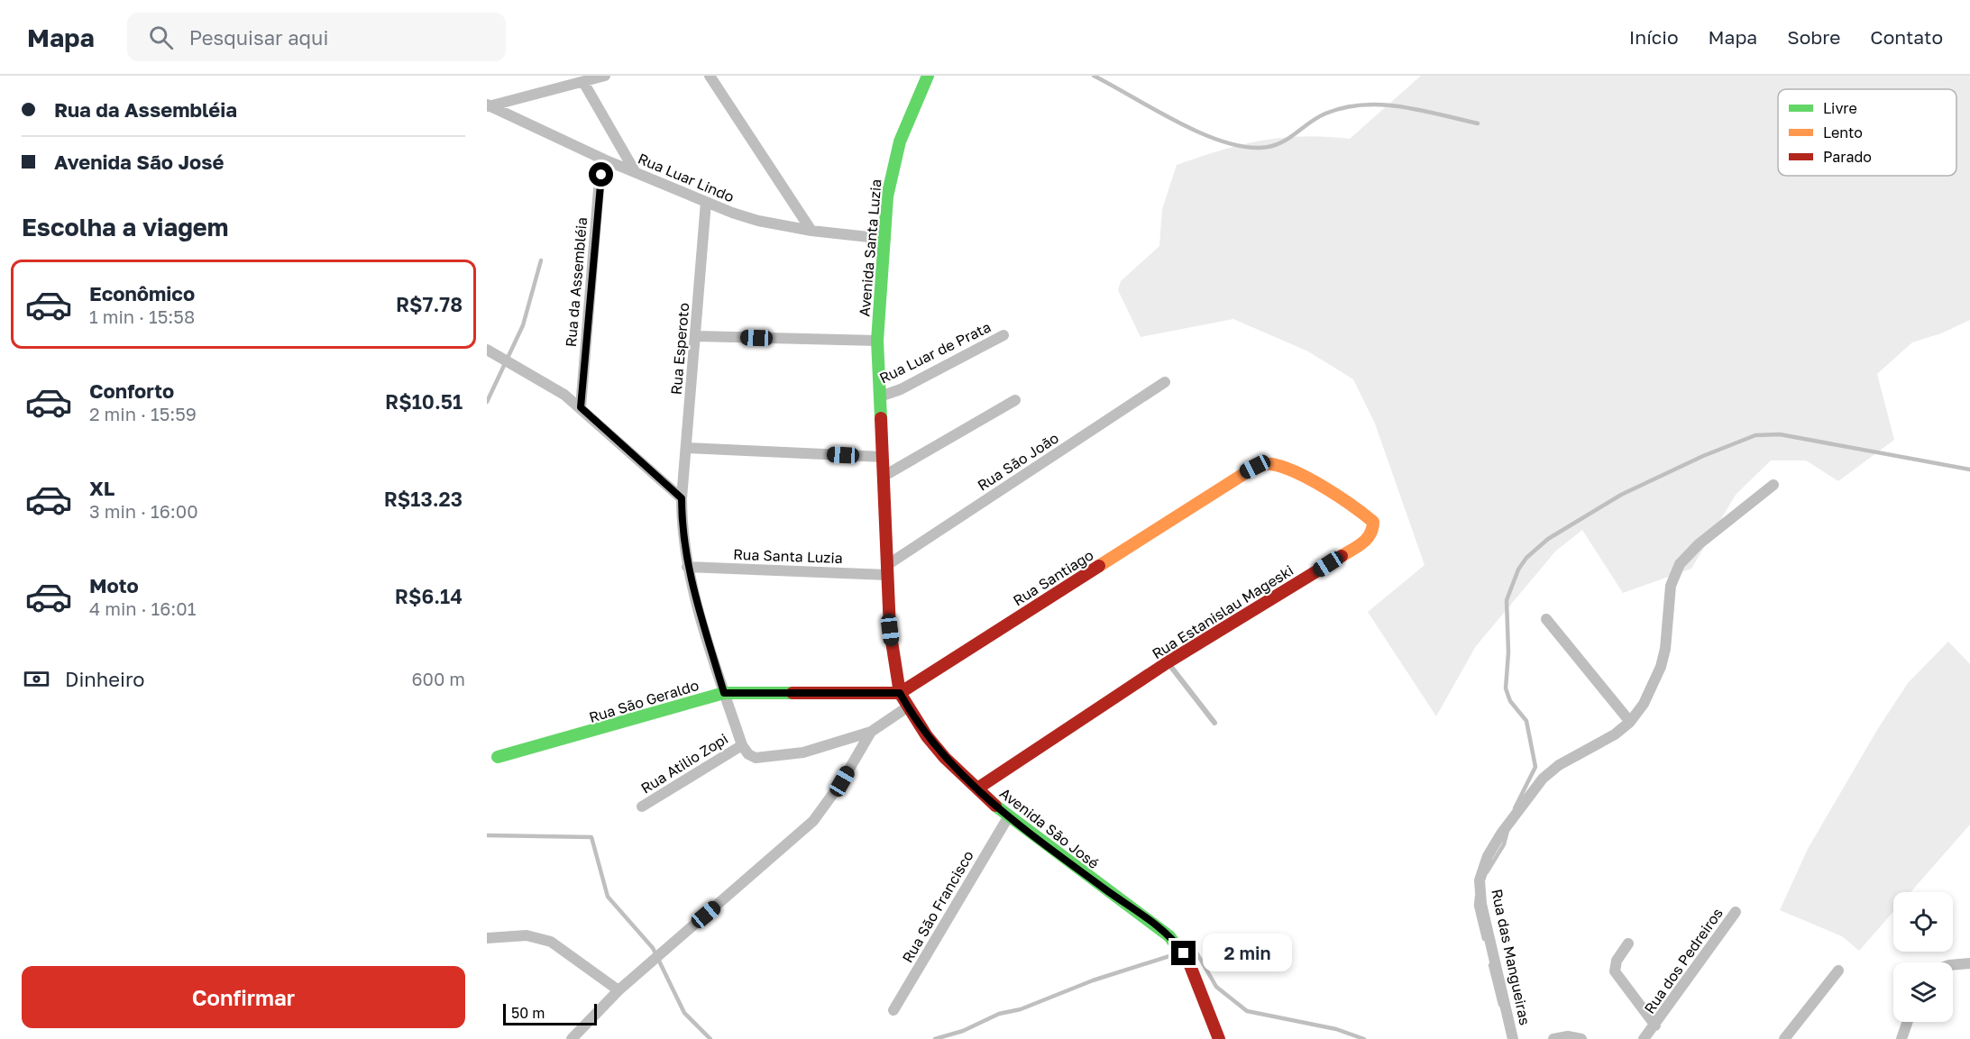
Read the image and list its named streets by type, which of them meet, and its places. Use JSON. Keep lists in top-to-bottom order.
{
  "streets": {
    "street": [
      "Rua Luar Lindo",
      "Avenida Santa Luzia",
      "Rua da Assembléia",
      "Rua Esperoto",
      "Rua Luar de Prata",
      "Rua São João",
      "Rua Santa Luzia",
      "Rua Santiago",
      "Rua Estanislau Mageski",
      "Rua São Geraldo",
      "Rua Atilio Zopi",
      "Avenida São José",
      "Rua São Francisco",
      "Rua das Mangueiras",
      "Rua dos Pedreiros"
    ]
  },
  "crossings": [
    ["Rua Luar Lindo", "Avenida Santa Luzia"],
    ["Rua Luar Lindo", "Rua da Assembléia"],
    ["Rua Luar Lindo", "Rua Esperoto"],
    ["Avenida Santa Luzia", "Rua Luar de Prata"],
    ["Avenida Santa Luzia", "Avenida São José"],
    ["Rua Esperoto", "Rua Santa Luzia"],
    ["Rua Esperoto", "Rua São Geraldo"],
    ["Rua Esperoto", "Rua Atilio Zopi"],
    ["Rua Luar de Prata", "Avenida São José"],
    ["Rua São João", "Rua Santa Luzia"],
    ["Rua São João", "Avenida São José"],
    ["Rua Santa Luzia", "Avenida São José"],
    ["Rua Santiago", "Rua Estanislau Mageski"],
    ["Rua Santiago", "Rua São Geraldo"],
    ["Rua Santiago", "Avenida São José"],
    ["Rua Estanislau Mageski", "Avenida São José"],
    ["Rua São Geraldo", "Avenida São José"],
    ["Avenida São José", "Rua São Francisco"]
  ],
  "legend": ["Livre", "Lento", "Parado"],
  "scale_bar": "50 m",
  "page": {
    "header": "Mapa",
    "search": "Pesquisar aqui",
    "nav": [
      "Início",
      "Mapa",
      "Sobre",
      "Contato"
    ],
    "banner": ["Rua da Assembléia", "Avenida São José"],
    "heading": "Escolha a viagem",
    "list": [
      {
        "name": "Econômico",
        "note": "1 min · 15:58",
        "value": "R$7.78"
      },
      {
        "name": "Conforto",
        "note": "2 min · 15:59",
        "value": "R$10.51"
      },
      {
        "name": "XL",
        "note": "3 min · 16:00",
        "value": "R$13.23"
      },
      {
        "name": "Moto",
        "note": "4 min · 16:01",
        "value": "R$6.14"
      }
    ],
    "pay": ["Dinheiro", "600 m"],
    "bubble": "2 min",
    "buttons": "Confirmar",
    "scale": "50 m"
  }
}
